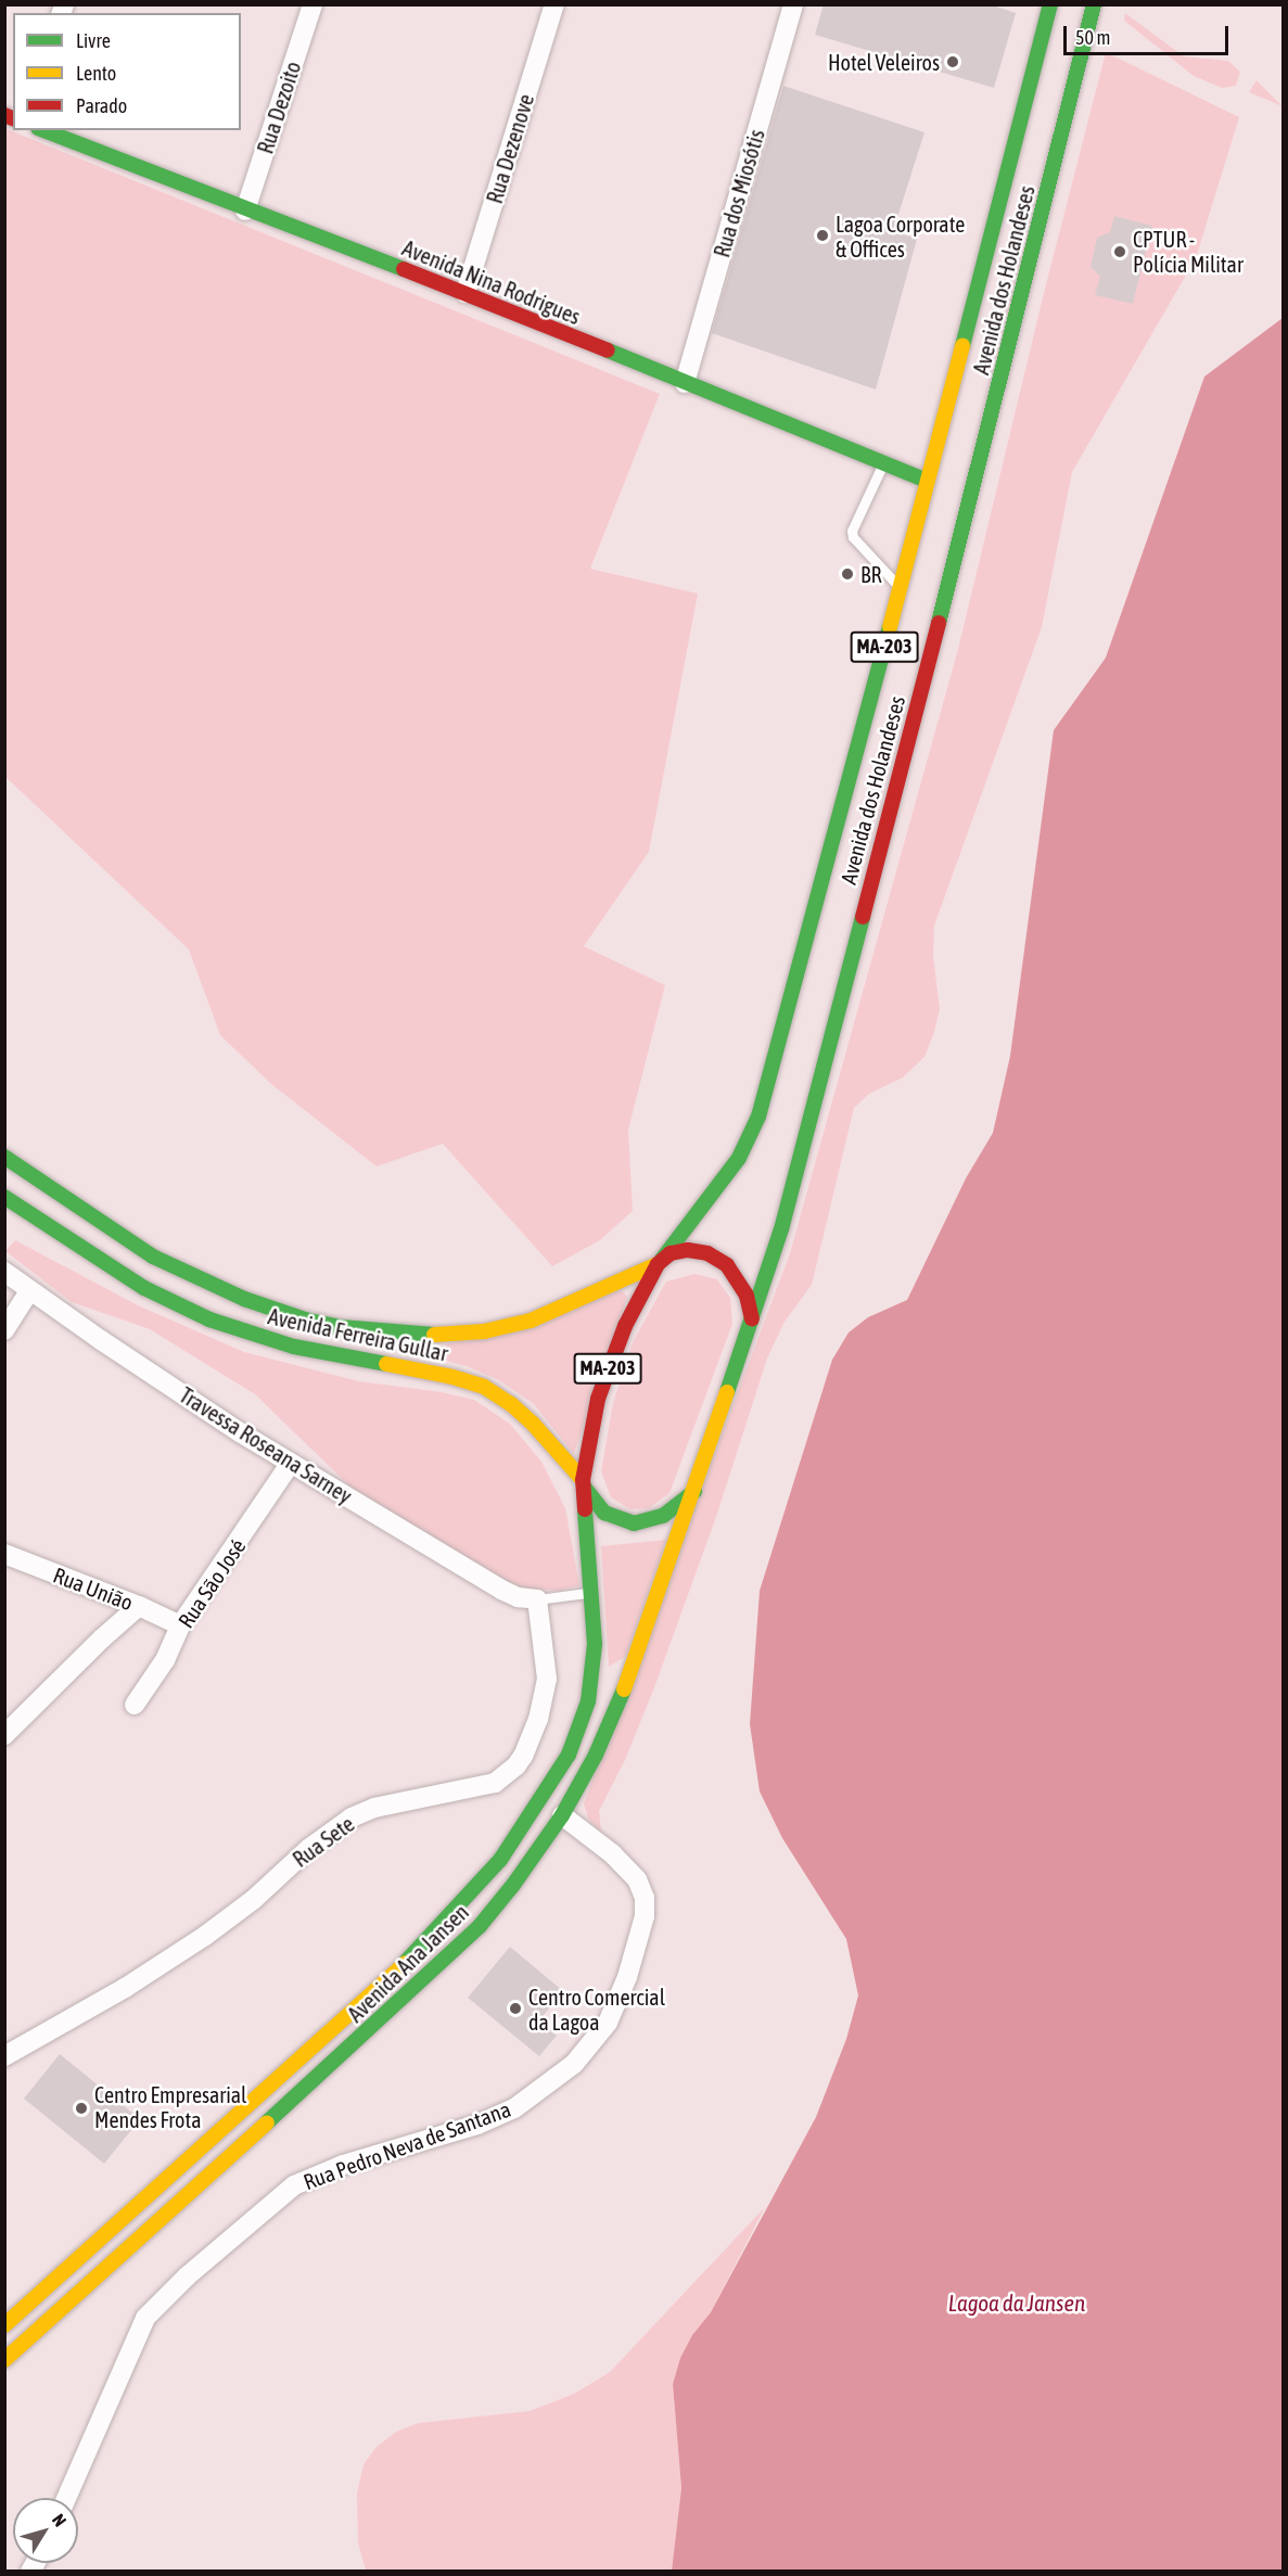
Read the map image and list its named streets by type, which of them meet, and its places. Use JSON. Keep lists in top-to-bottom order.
{
  "streets": {
    "main road": [
      "Avenida dos Holandeses",
      "Avenida Nina Rodrigues",
      "MA-203",
      "Avenida Ferreira Gullar",
      "Avenida Ana Jansen"
    ],
    "street": [
      "Rua Dezoito",
      "Rua Dezenove",
      "Rua dos Miosótis",
      "Travessa Roseana Sarney",
      "Rua São José",
      "Rua União",
      "Rua Sete",
      "Rua Pedro Neva de Santana"
    ]
  },
  "crossings": [
    ["Rua Dezoito", "Avenida Nina Rodrigues"],
    ["Rua Dezenove", "Avenida Nina Rodrigues"],
    ["Rua dos Miosótis", "Avenida Nina Rodrigues"],
    ["Avenida dos Holandeses", "Avenida Nina Rodrigues"],
    ["Avenida dos Holandeses", "MA-203"],
    ["Avenida dos Holandeses", "Avenida Ferreira Gullar"],
    ["MA-203", "Avenida Ferreira Gullar"],
    ["MA-203", "Avenida Ana Jansen"],
    ["Avenida Ferreira Gullar", "Avenida Ana Jansen"],
    ["Travessa Roseana Sarney", "Rua São José"],
    ["Travessa Roseana Sarney", "Rua Sete"],
    ["Rua São José", "Rua União"],
    ["Avenida Ana Jansen", "Rua Pedro Neva de Santana"]
  ],
  "water": ["Lagoa da Jansen"],
  "places": [
    "Hotel Veleiros",
    "Lagoa Corporate & Offices",
    "CPTUR - Polícia Militar",
    "BR",
    "Centro Comercial da Lagoa",
    "Centro Empresarial Mendes Frota"
  ],
  "legend": ["Livre", "Lento", "Parado"],
  "scale_bar": "50 m",
  "north": "top right"
}
